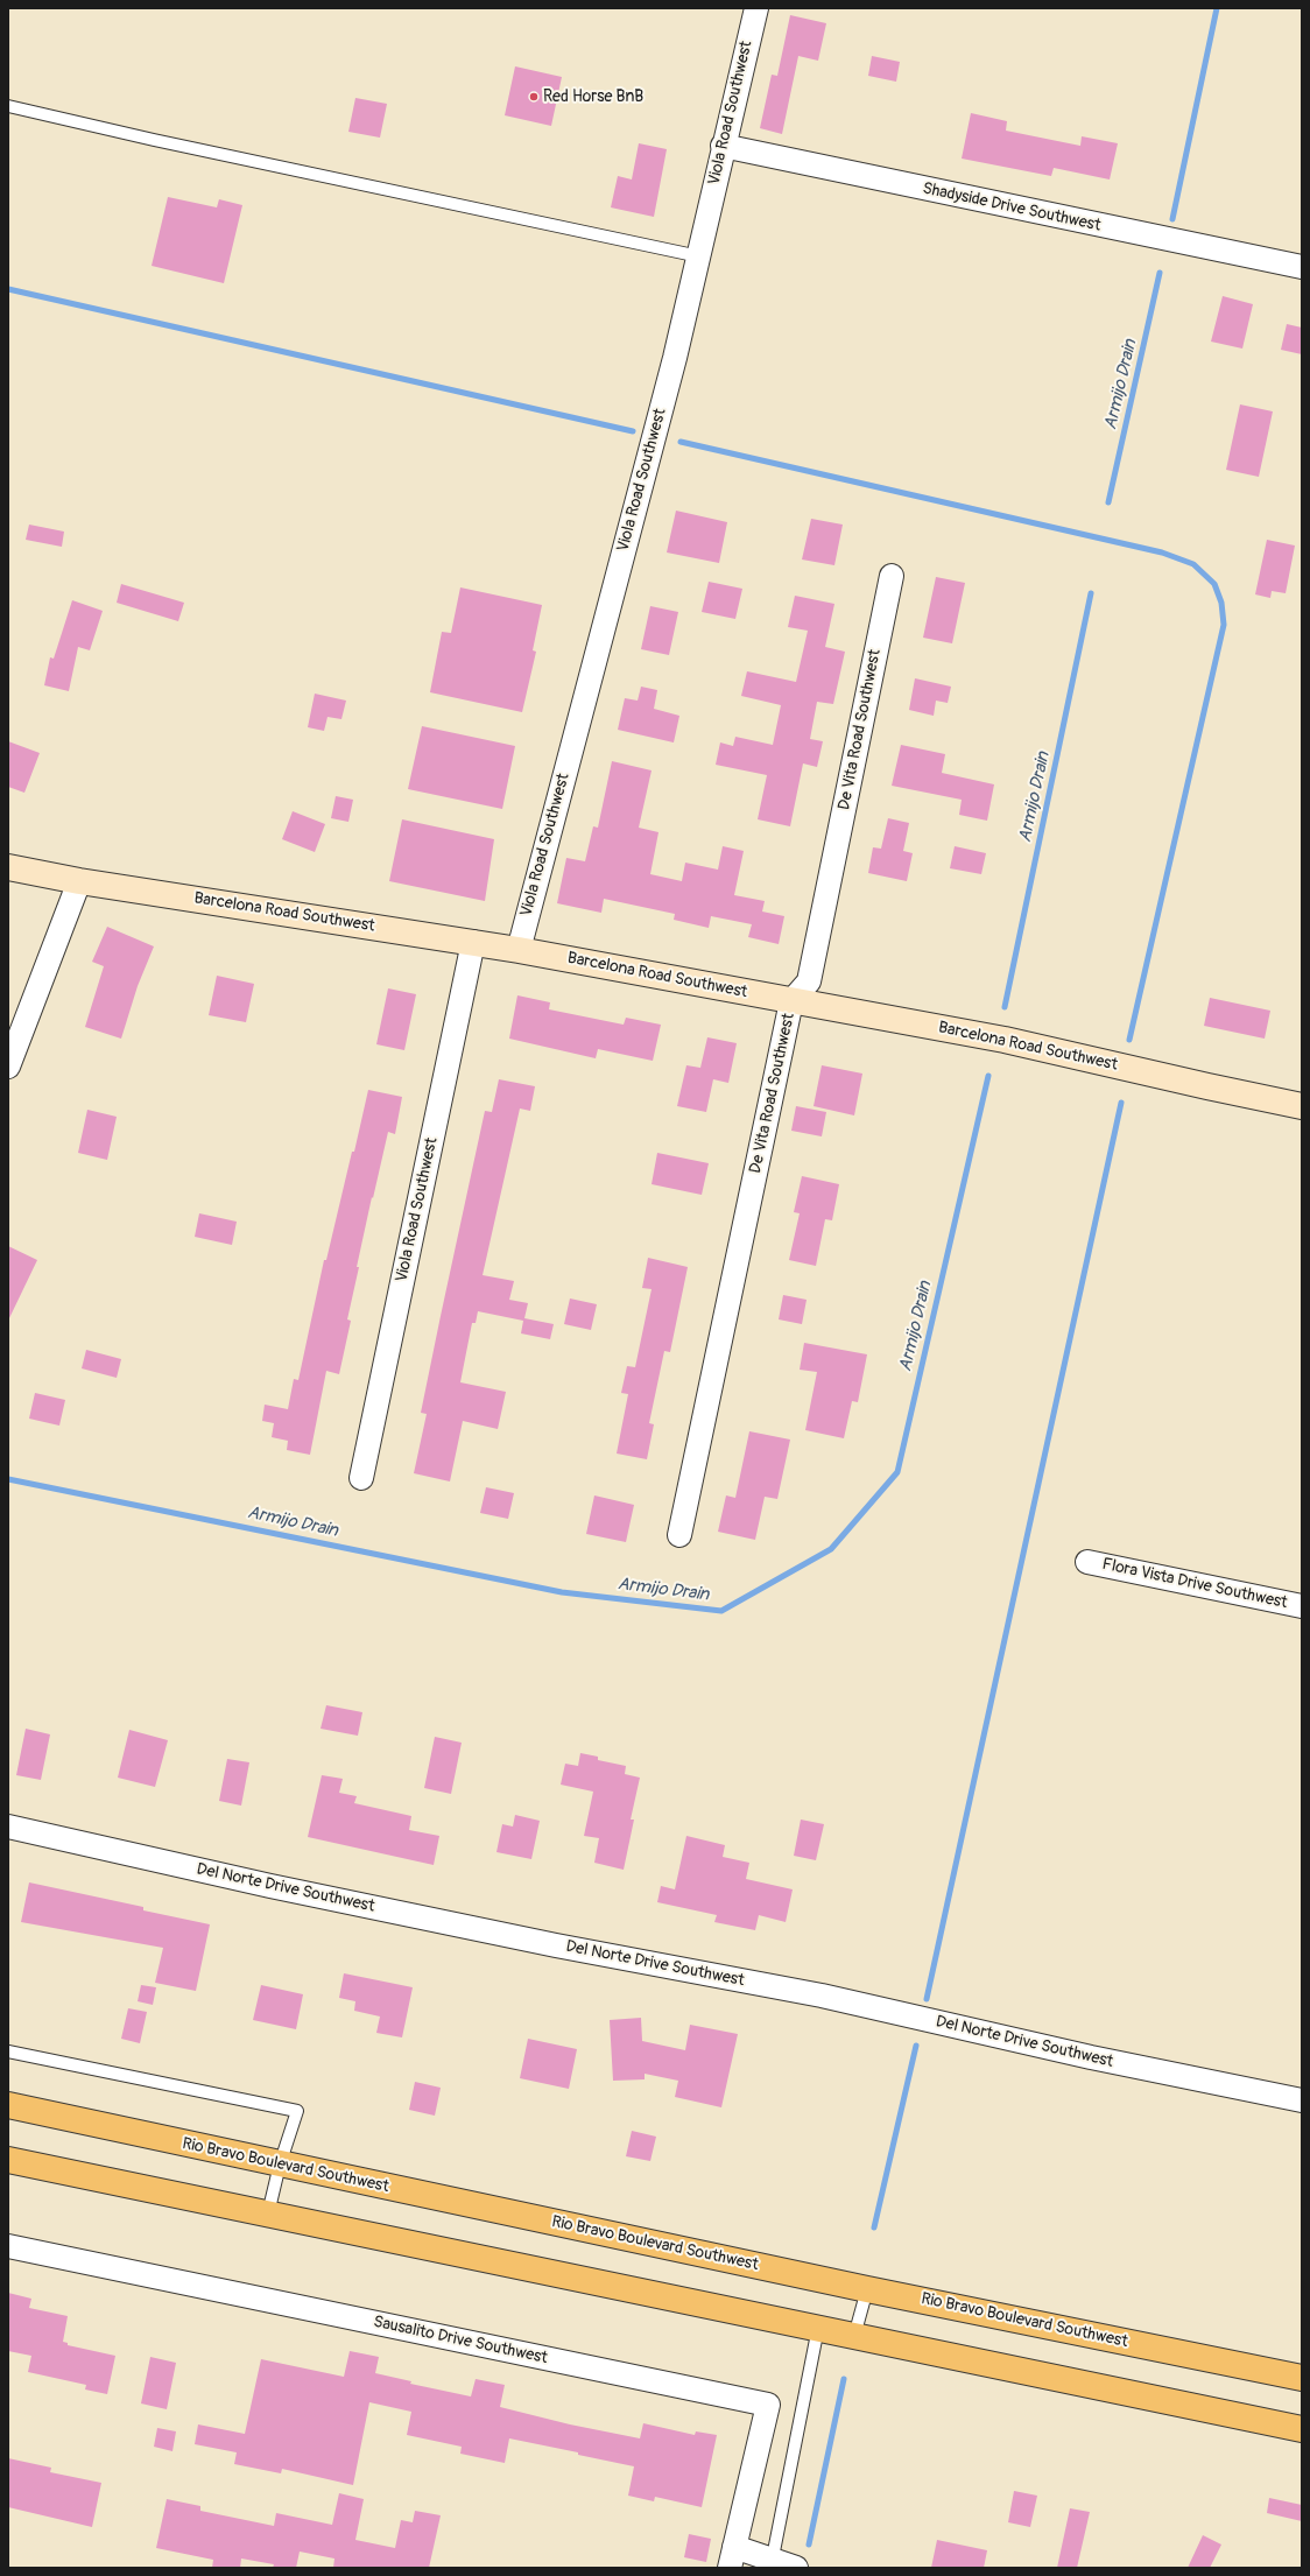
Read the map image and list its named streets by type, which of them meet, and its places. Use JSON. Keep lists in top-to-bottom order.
{
  "streets": {
    "main road": ["Rio Bravo Boulevard Southwest"],
    "street": [
      "Viola Road Southwest",
      "Shadyside Drive Southwest",
      "De Vita Road Southwest",
      "Barcelona Road Southwest",
      "Flora Vista Drive Southwest",
      "Del Norte Drive Southwest",
      "Sausalito Drive Southwest"
    ]
  },
  "crossings": [
    ["Viola Road Southwest", "Shadyside Drive Southwest"],
    ["Viola Road Southwest", "Barcelona Road Southwest"],
    ["De Vita Road Southwest", "Barcelona Road Southwest"]
  ],
  "water": ["Armijo Drain"],
  "places": ["Red Horse BnB"]
}
